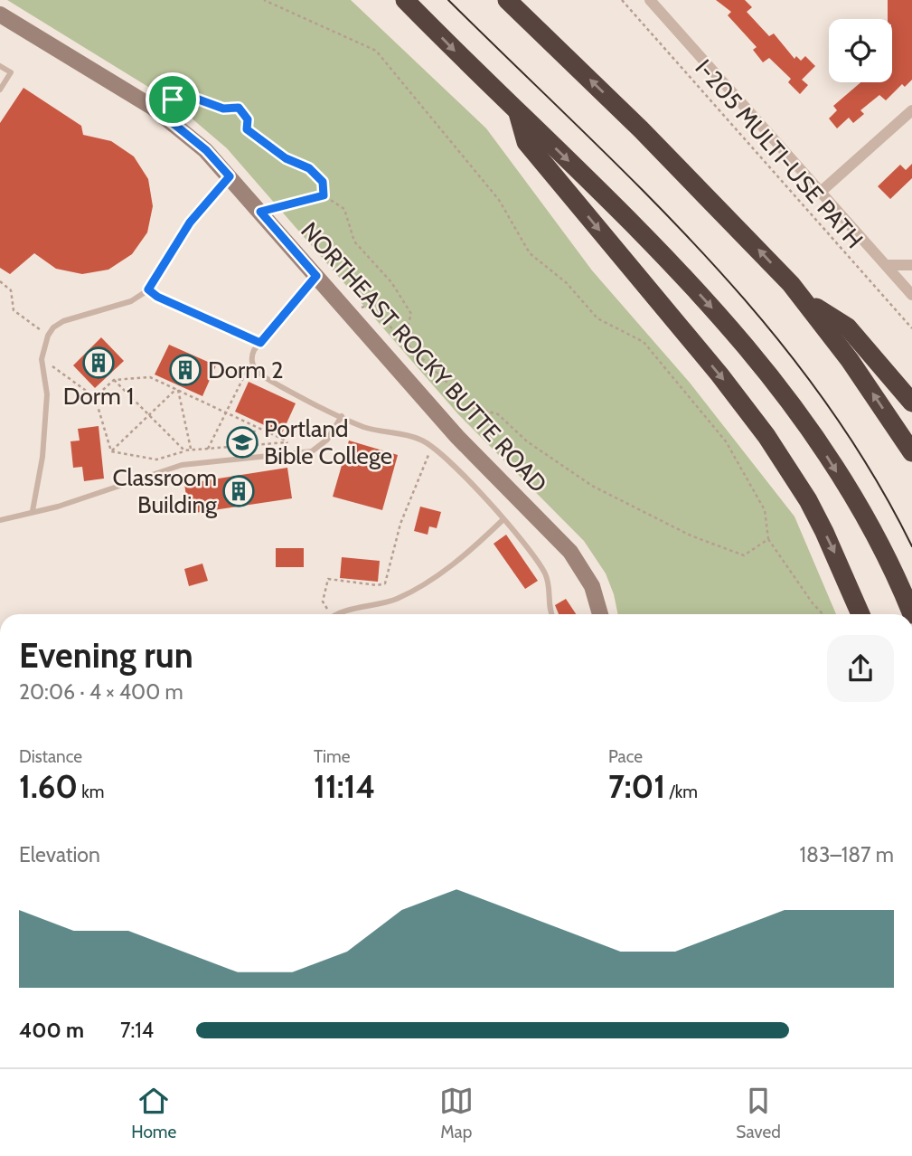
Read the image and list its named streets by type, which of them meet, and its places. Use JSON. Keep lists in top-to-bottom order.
{
  "streets": {
    "street": ["NORTHEAST ROCKY BUTTE ROAD"],
    "path": ["I-205 MULTI-USE PATH"]
  },
  "places": {
    "building": ["Dorm 1", "Dorm 2", "Classroom Building"],
    "school or university": ["Portland Bible College"]
  },
  "page": {
    "heading": ["Evening run", "20:06 · 4 × 400 m"],
    "stats": [
      ["Distance", "1.60 km"],
      ["Time", "11:14"],
      ["Pace", "7:01 /km"]
    ],
    "chart": ["Elevation", "183–187 m"],
    "list": [
      {
        "name": "400 m",
        "note": "7:14"
      }
    ],
    "tabs": ["Home", "Map", "Saved"]
  }
}
